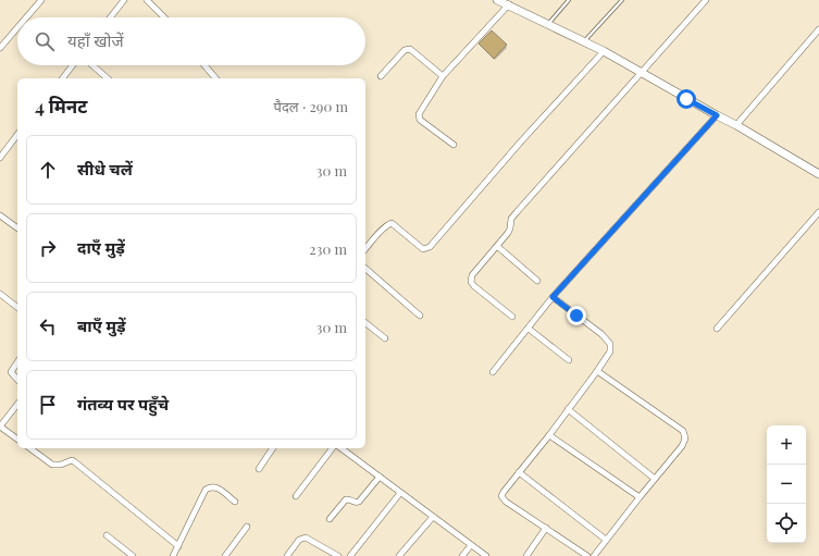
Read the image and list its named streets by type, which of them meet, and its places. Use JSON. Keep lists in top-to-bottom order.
{
  "page": {
    "search": "यहाँ खोजें",
    "heading": ["4 मिनट", "पैदल · 290 m"],
    "list": [
      ["सीधे चलें", "30 m"],
      ["दाएँ मुड़ें", "230 m"],
      ["बाएँ मुड़ें", "30 m"],
      "गंतव्य पर पहुँचे"
    ],
    "map_buttons": ["+", "−"]
  }
}
